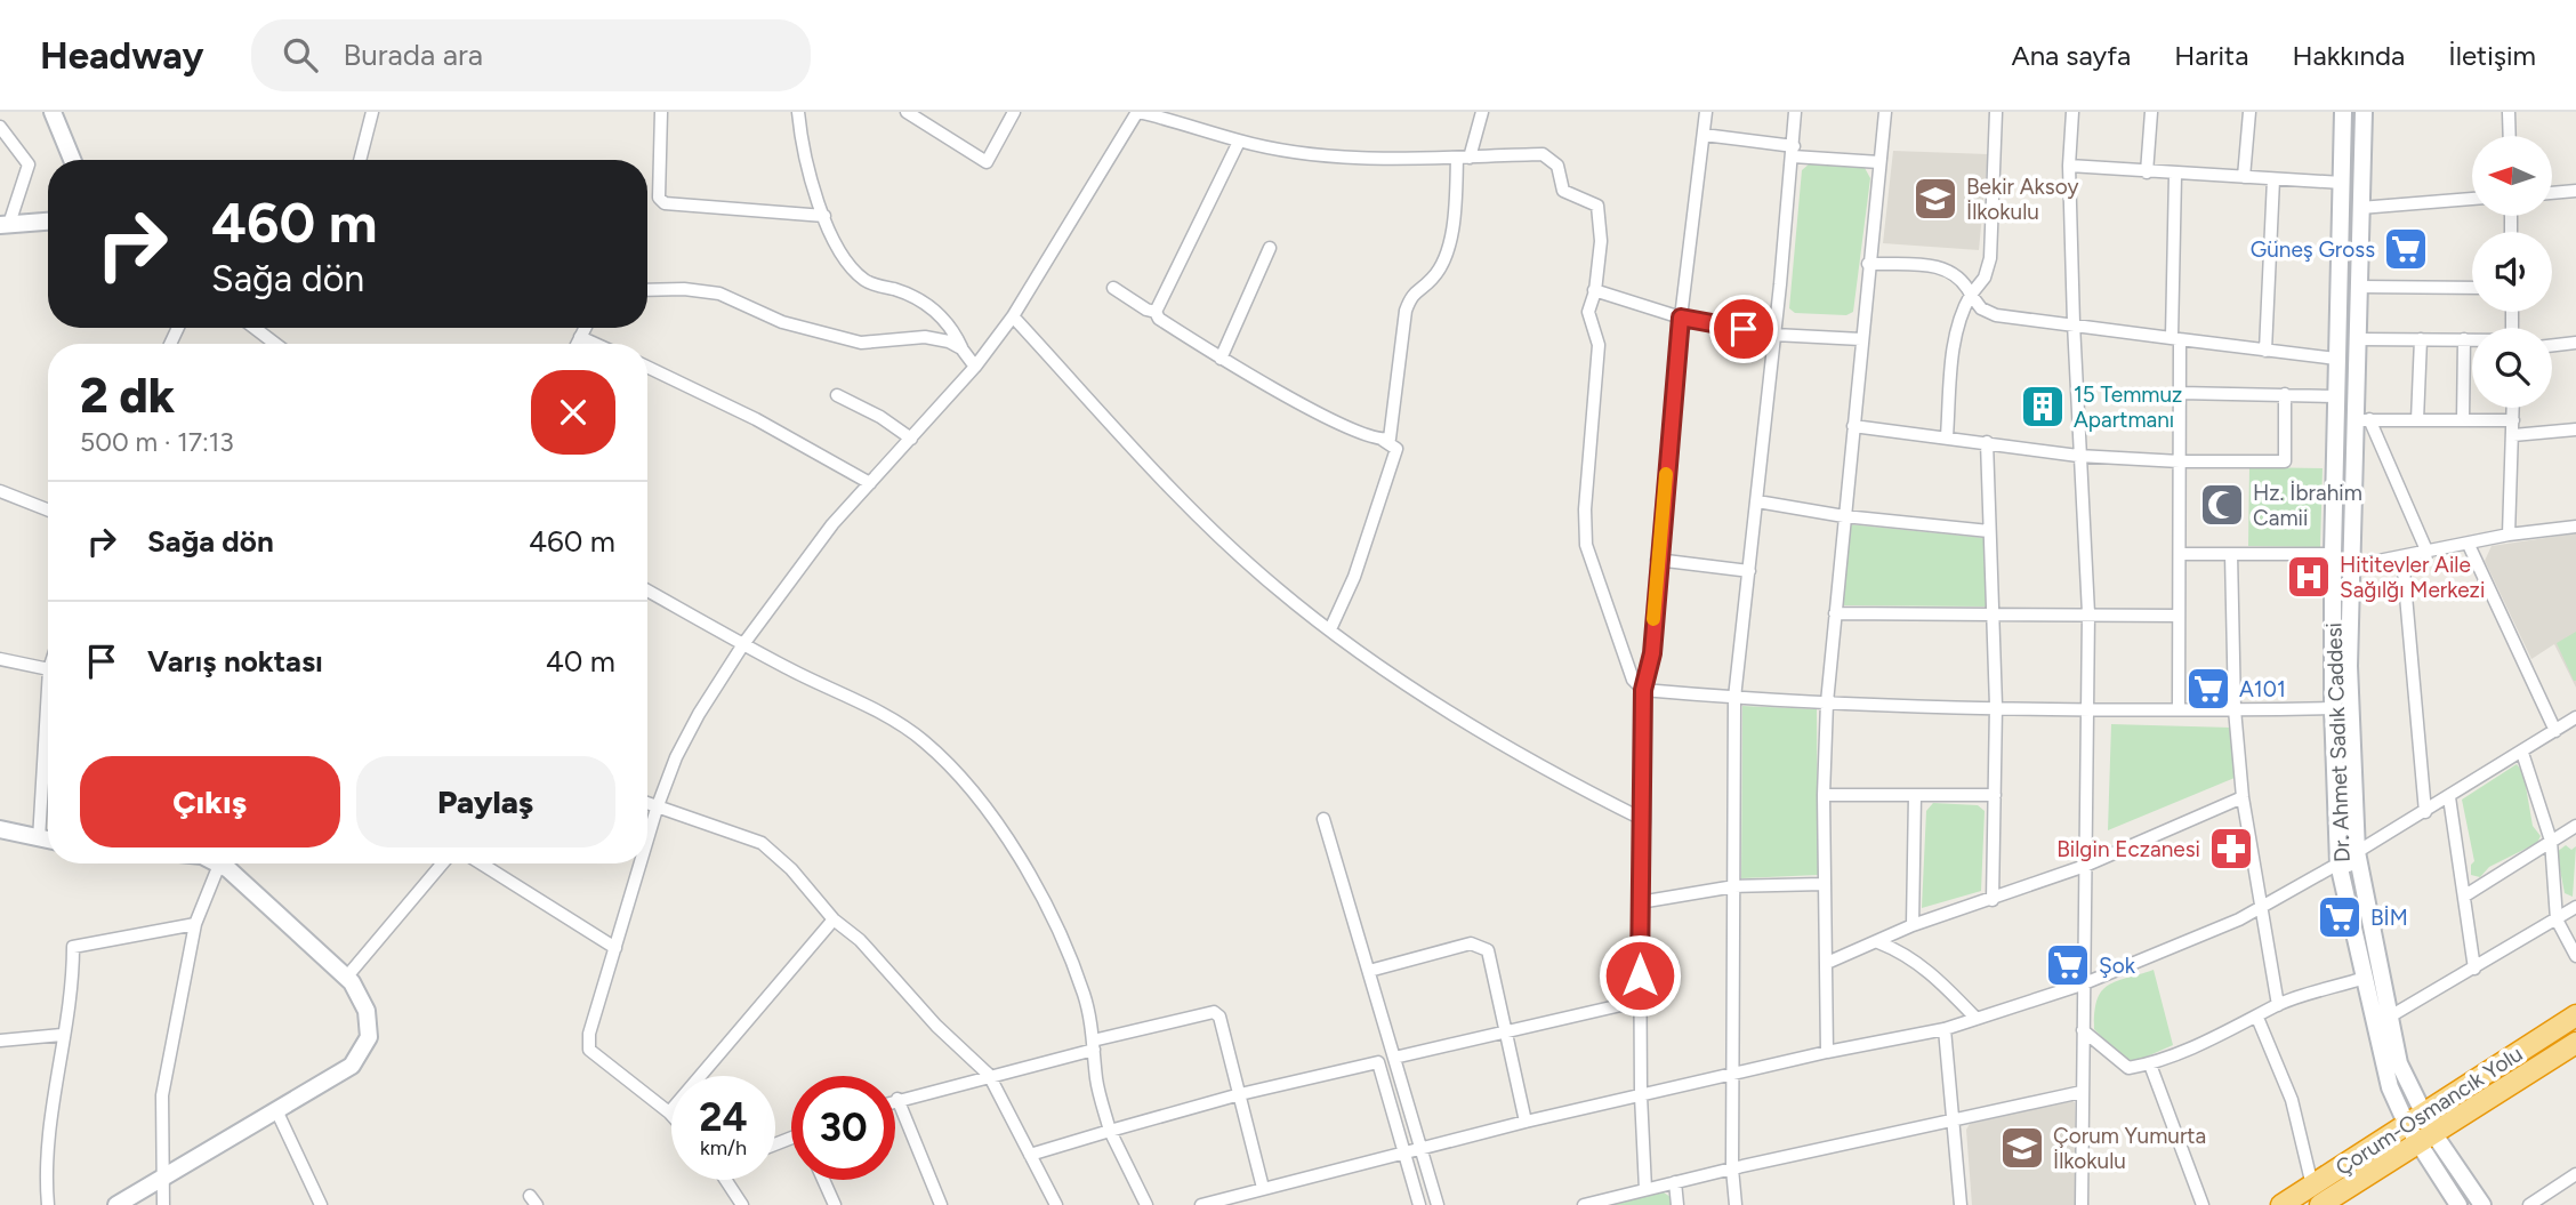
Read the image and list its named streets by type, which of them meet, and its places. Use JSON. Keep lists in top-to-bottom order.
{
  "streets": {
    "highway": ["Çorum-Osmancık Yolu"],
    "street": ["Dr. Ahmet Sadık Caddesi"]
  },
  "crossings": [
    ["Dr. Ahmet Sadık Caddesi", "Çorum-Osmancık Yolu"]
  ],
  "places": {
    "school or university": ["Bekir Aksoy İlkokulu", "Çorum Yumurta İlkokulu"],
    "supermarket": [
      "Güneş Gross",
      "A101",
      "BİM",
      "Şok"
    ],
    "building": ["15 Temmuz Apartmanı"],
    "mosque": ["Hz. İbrahim Camii"],
    "hospital": ["Hititevler Aile Sağılğı Merkezi"],
    "pharmacy": ["Bilgin Eczanesi"]
  },
  "north": "left",
  "page": {
    "header": "Headway",
    "search": "Burada ara",
    "nav": [
      "Ana sayfa",
      "Harita",
      "Hakkında",
      "İletişim"
    ],
    "turn": ["460 m", "Sağa dön"],
    "heading": ["2 dk", "500 m · 17:13"],
    "list": [
      {
        "name": "Sağa dön",
        "value": "460 m"
      },
      {
        "name": "Varış noktası",
        "value": "40 m"
      }
    ],
    "buttons": ["Çıkış", "Paylaş"],
    "speed": "24 km/h",
    "limit": "30"
  }
}
